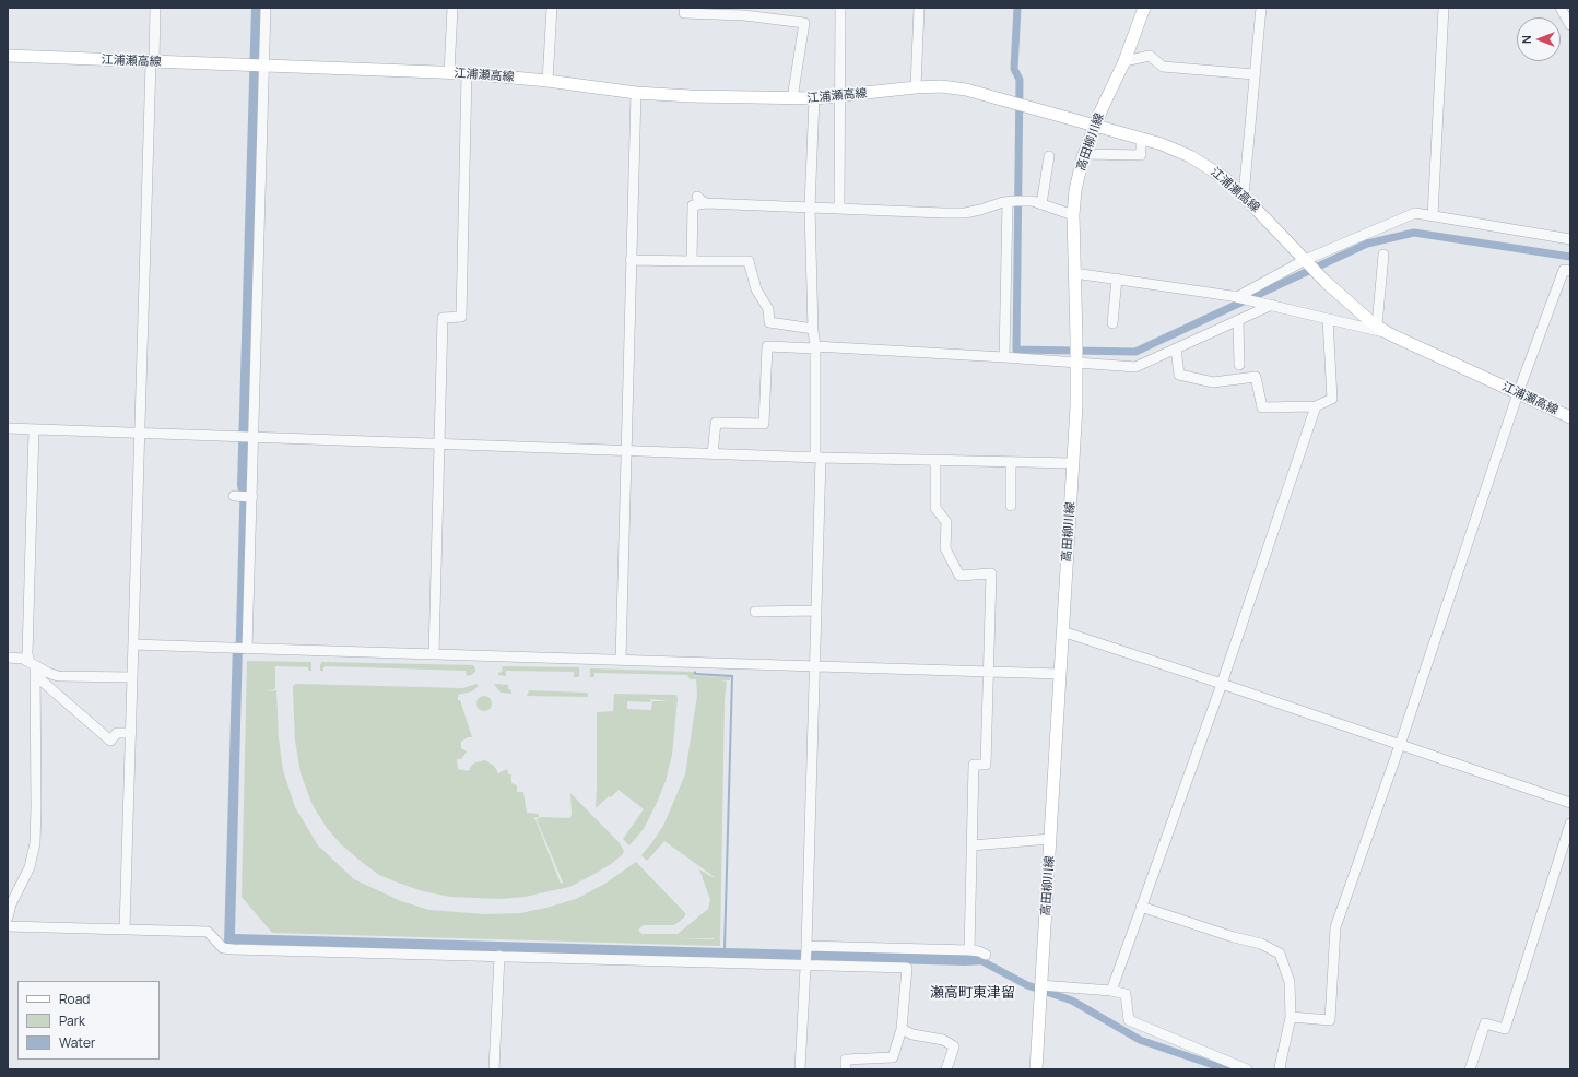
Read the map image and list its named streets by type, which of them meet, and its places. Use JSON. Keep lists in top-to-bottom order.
{
  "streets": {
    "main road": ["江浦瀬高線", "高田柳川線"]
  },
  "crossings": [
    ["江浦瀬高線", "高田柳川線"]
  ],
  "districts": ["瀬高町東津留"],
  "legend": ["Road", "Park", "Water"],
  "north": "left"
}
